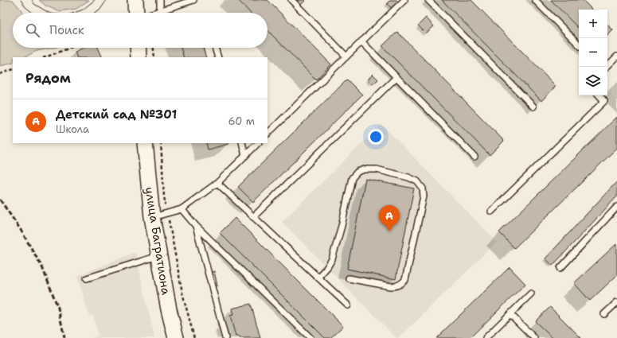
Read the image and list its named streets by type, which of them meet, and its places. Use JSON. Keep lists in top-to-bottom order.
{
  "streets": {
    "street": ["улица Багратиона"]
  },
  "page": {
    "map_buttons": ["+", "−"],
    "search": "Поиск",
    "heading": "Рядом",
    "list": [
      {
        "mark": "A",
        "name": "Детский сад №301",
        "note": "Школа",
        "value": "60 m"
      }
    ],
    "pins": "A"
  }
}
